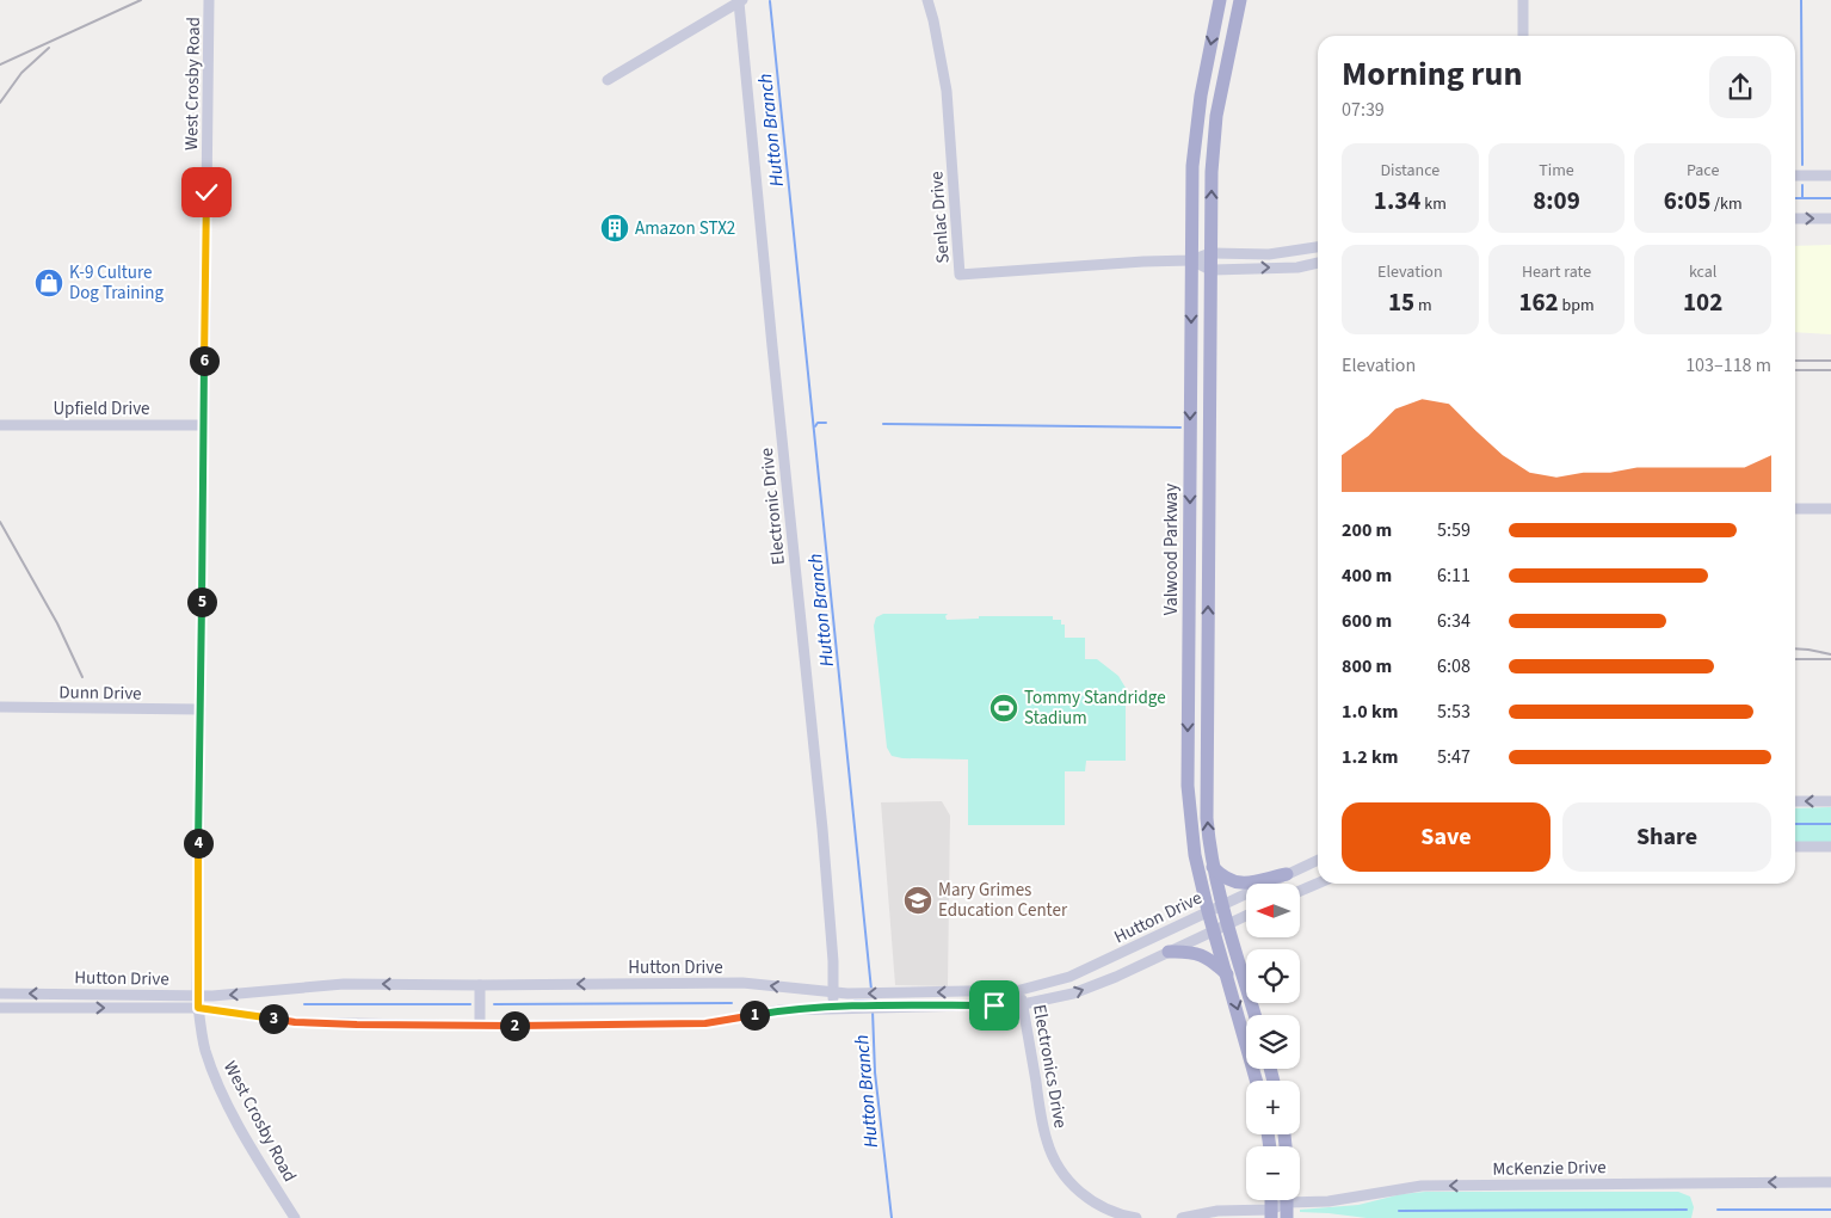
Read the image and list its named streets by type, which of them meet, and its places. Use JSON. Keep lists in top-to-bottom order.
{
  "streets": {
    "main road": ["Valwood Parkway"],
    "street": [
      "West Crosby Road",
      "Senlac Drive",
      "Upfield Drive",
      "Electronic Drive",
      "Dunn Drive",
      "Hutton Drive",
      "Electronics Drive",
      "McKenzie Drive"
    ]
  },
  "crossings": [
    ["West Crosby Road", "Upfield Drive"],
    ["West Crosby Road", "Dunn Drive"],
    ["West Crosby Road", "Hutton Drive"],
    ["Senlac Drive", "Valwood Parkway"],
    ["Electronic Drive", "Hutton Drive"],
    ["Valwood Parkway", "Hutton Drive"],
    ["Hutton Drive", "Electronics Drive"]
  ],
  "one_way": ["McKenzie Drive"],
  "water": ["Hutton Branch"],
  "places": {
    "building": ["Amazon STX2"],
    "shop": ["K-9 Culture Dog Training"],
    "sports": ["Tommy Standridge Stadium"],
    "school or university": ["Mary Grimes Education Center"]
  },
  "north": "left",
  "page": {
    "heading": ["Morning run", "07:39"],
    "stats": [
      ["Distance", "1.34 km"],
      ["Time", "8:09"],
      ["Pace", "6:05 /km"],
      ["Elevation", "15 m"],
      ["Heart rate", "162 bpm"],
      ["kcal", "102"]
    ],
    "chart": ["Elevation", "103–118 m"],
    "pins": [
      "6",
      "5",
      "4",
      "1",
      "3",
      "2"
    ],
    "list": [
      {
        "name": "200 m",
        "note": "5:59"
      },
      {
        "name": "400 m",
        "note": "6:11"
      },
      {
        "name": "600 m",
        "note": "6:34"
      },
      {
        "name": "800 m",
        "note": "6:08"
      },
      {
        "name": "1.0 km",
        "note": "5:53"
      },
      {
        "name": "1.2 km",
        "note": "5:47"
      }
    ],
    "buttons": ["Save", "Share"],
    "map_buttons": ["+", "−"]
  }
}
